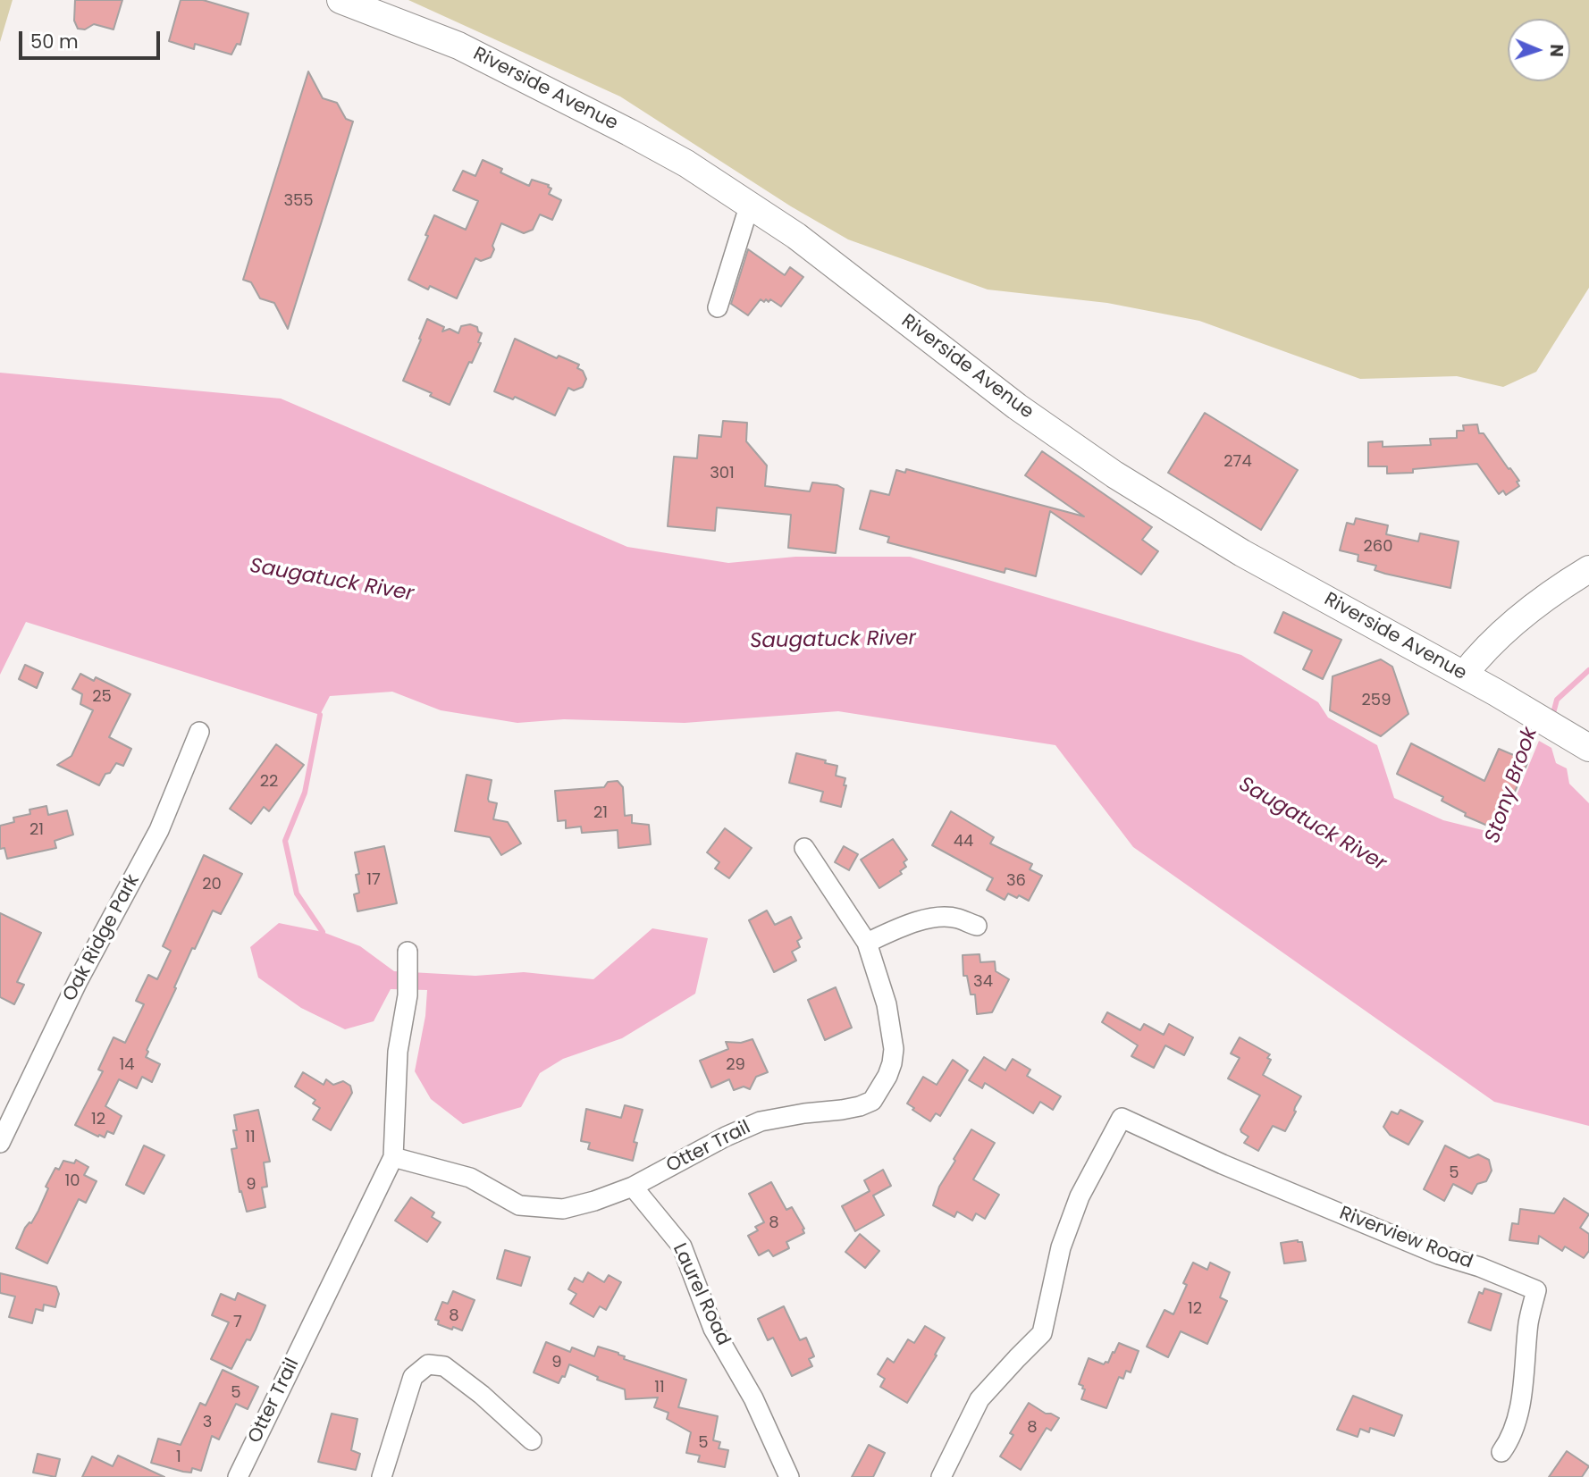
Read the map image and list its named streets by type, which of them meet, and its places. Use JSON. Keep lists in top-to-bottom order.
{
  "streets": {
    "main road": ["Riverside Avenue"],
    "street": [
      "Oak Ridge Park",
      "Otter Trail",
      "Riverview Road",
      "Laurel Road"
    ]
  },
  "crossings": [
    ["Otter Trail", "Laurel Road"]
  ],
  "water": ["Saugatuck River", "Stony Brook"],
  "house_numbers": [
    "355",
    "274",
    "301",
    "260",
    "25",
    "259",
    "22",
    "21",
    "21",
    "44",
    "17",
    "36",
    "20",
    "34",
    "14",
    "29",
    "12",
    "11",
    "5",
    "10",
    "9",
    "8",
    "12",
    "8",
    "7",
    "9",
    "11",
    "5",
    "3",
    "8",
    "5",
    "1"
  ],
  "scale_bar": "50 m",
  "north": "right"
}
